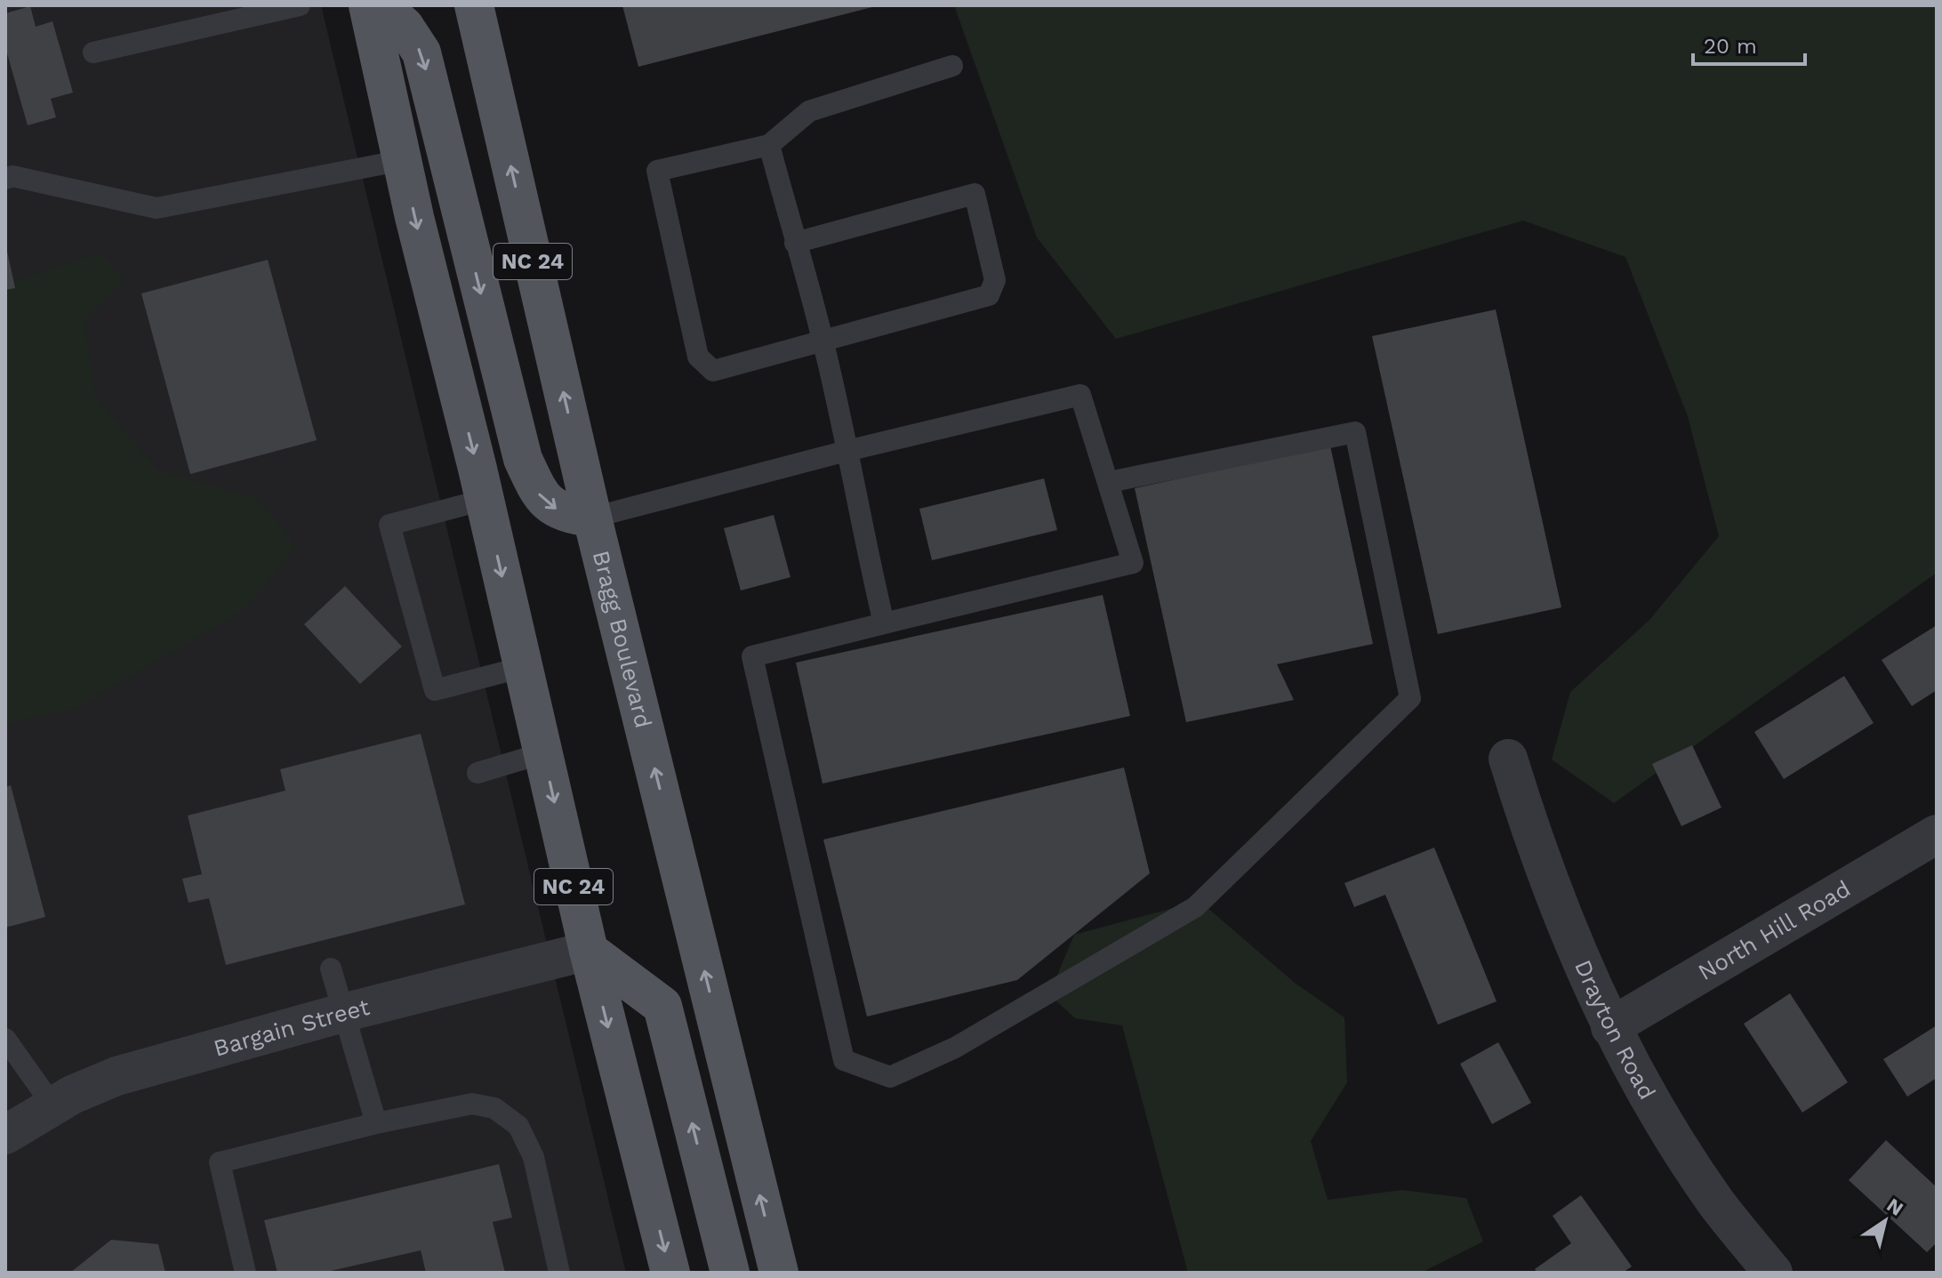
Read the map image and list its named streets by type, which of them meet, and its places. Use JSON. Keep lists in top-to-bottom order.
{
  "streets": {
    "main road": ["NC 24", "Bragg Boulevard"],
    "street": ["North Hill Road", "Bargain Street", "Drayton Road"]
  },
  "crossings": [
    ["NC 24", "Bargain Street"],
    ["North Hill Road", "Drayton Road"]
  ],
  "scale_bar": "20 m",
  "north": "top right"
}
